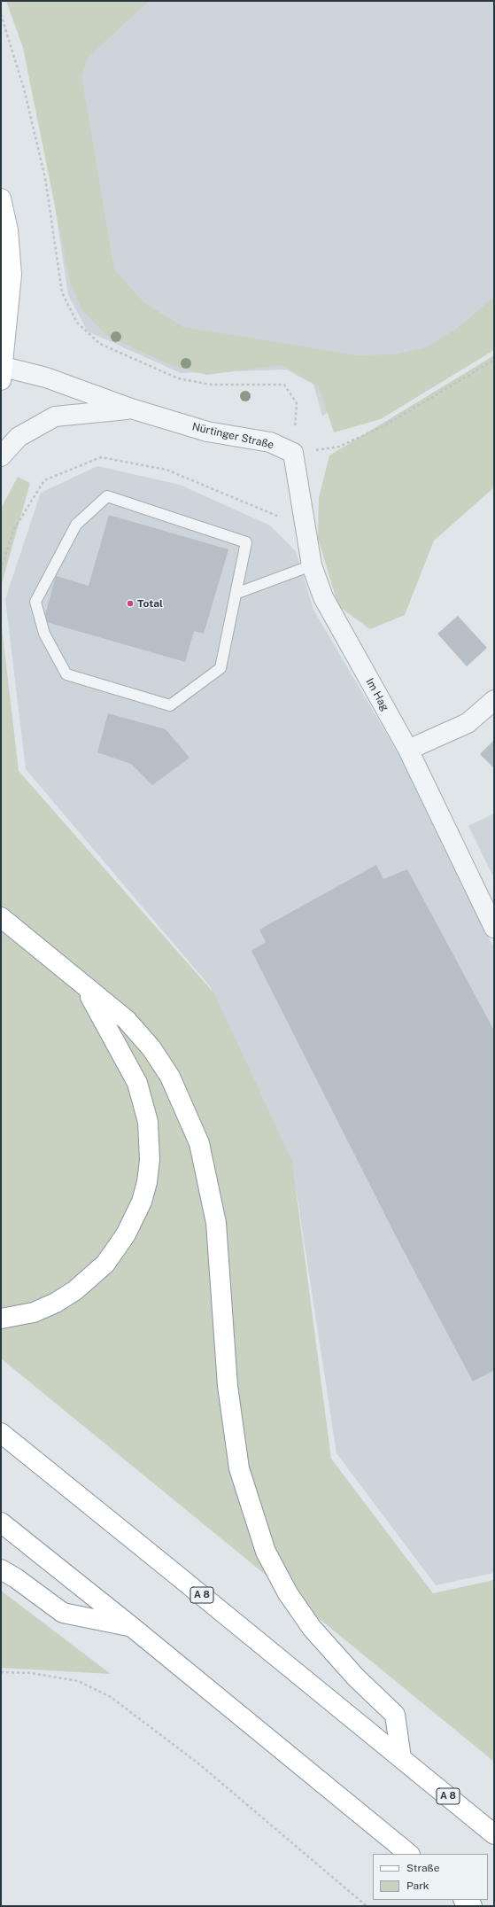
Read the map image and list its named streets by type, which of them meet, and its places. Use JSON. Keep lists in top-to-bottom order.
{
  "streets": {
    "main road": ["A 8"],
    "street": ["Nürtinger Straße", "Im Hag"]
  },
  "crossings": [
    ["Nürtinger Straße", "Im Hag"]
  ],
  "places": ["Total"],
  "legend": ["Straße", "Park"]
}
